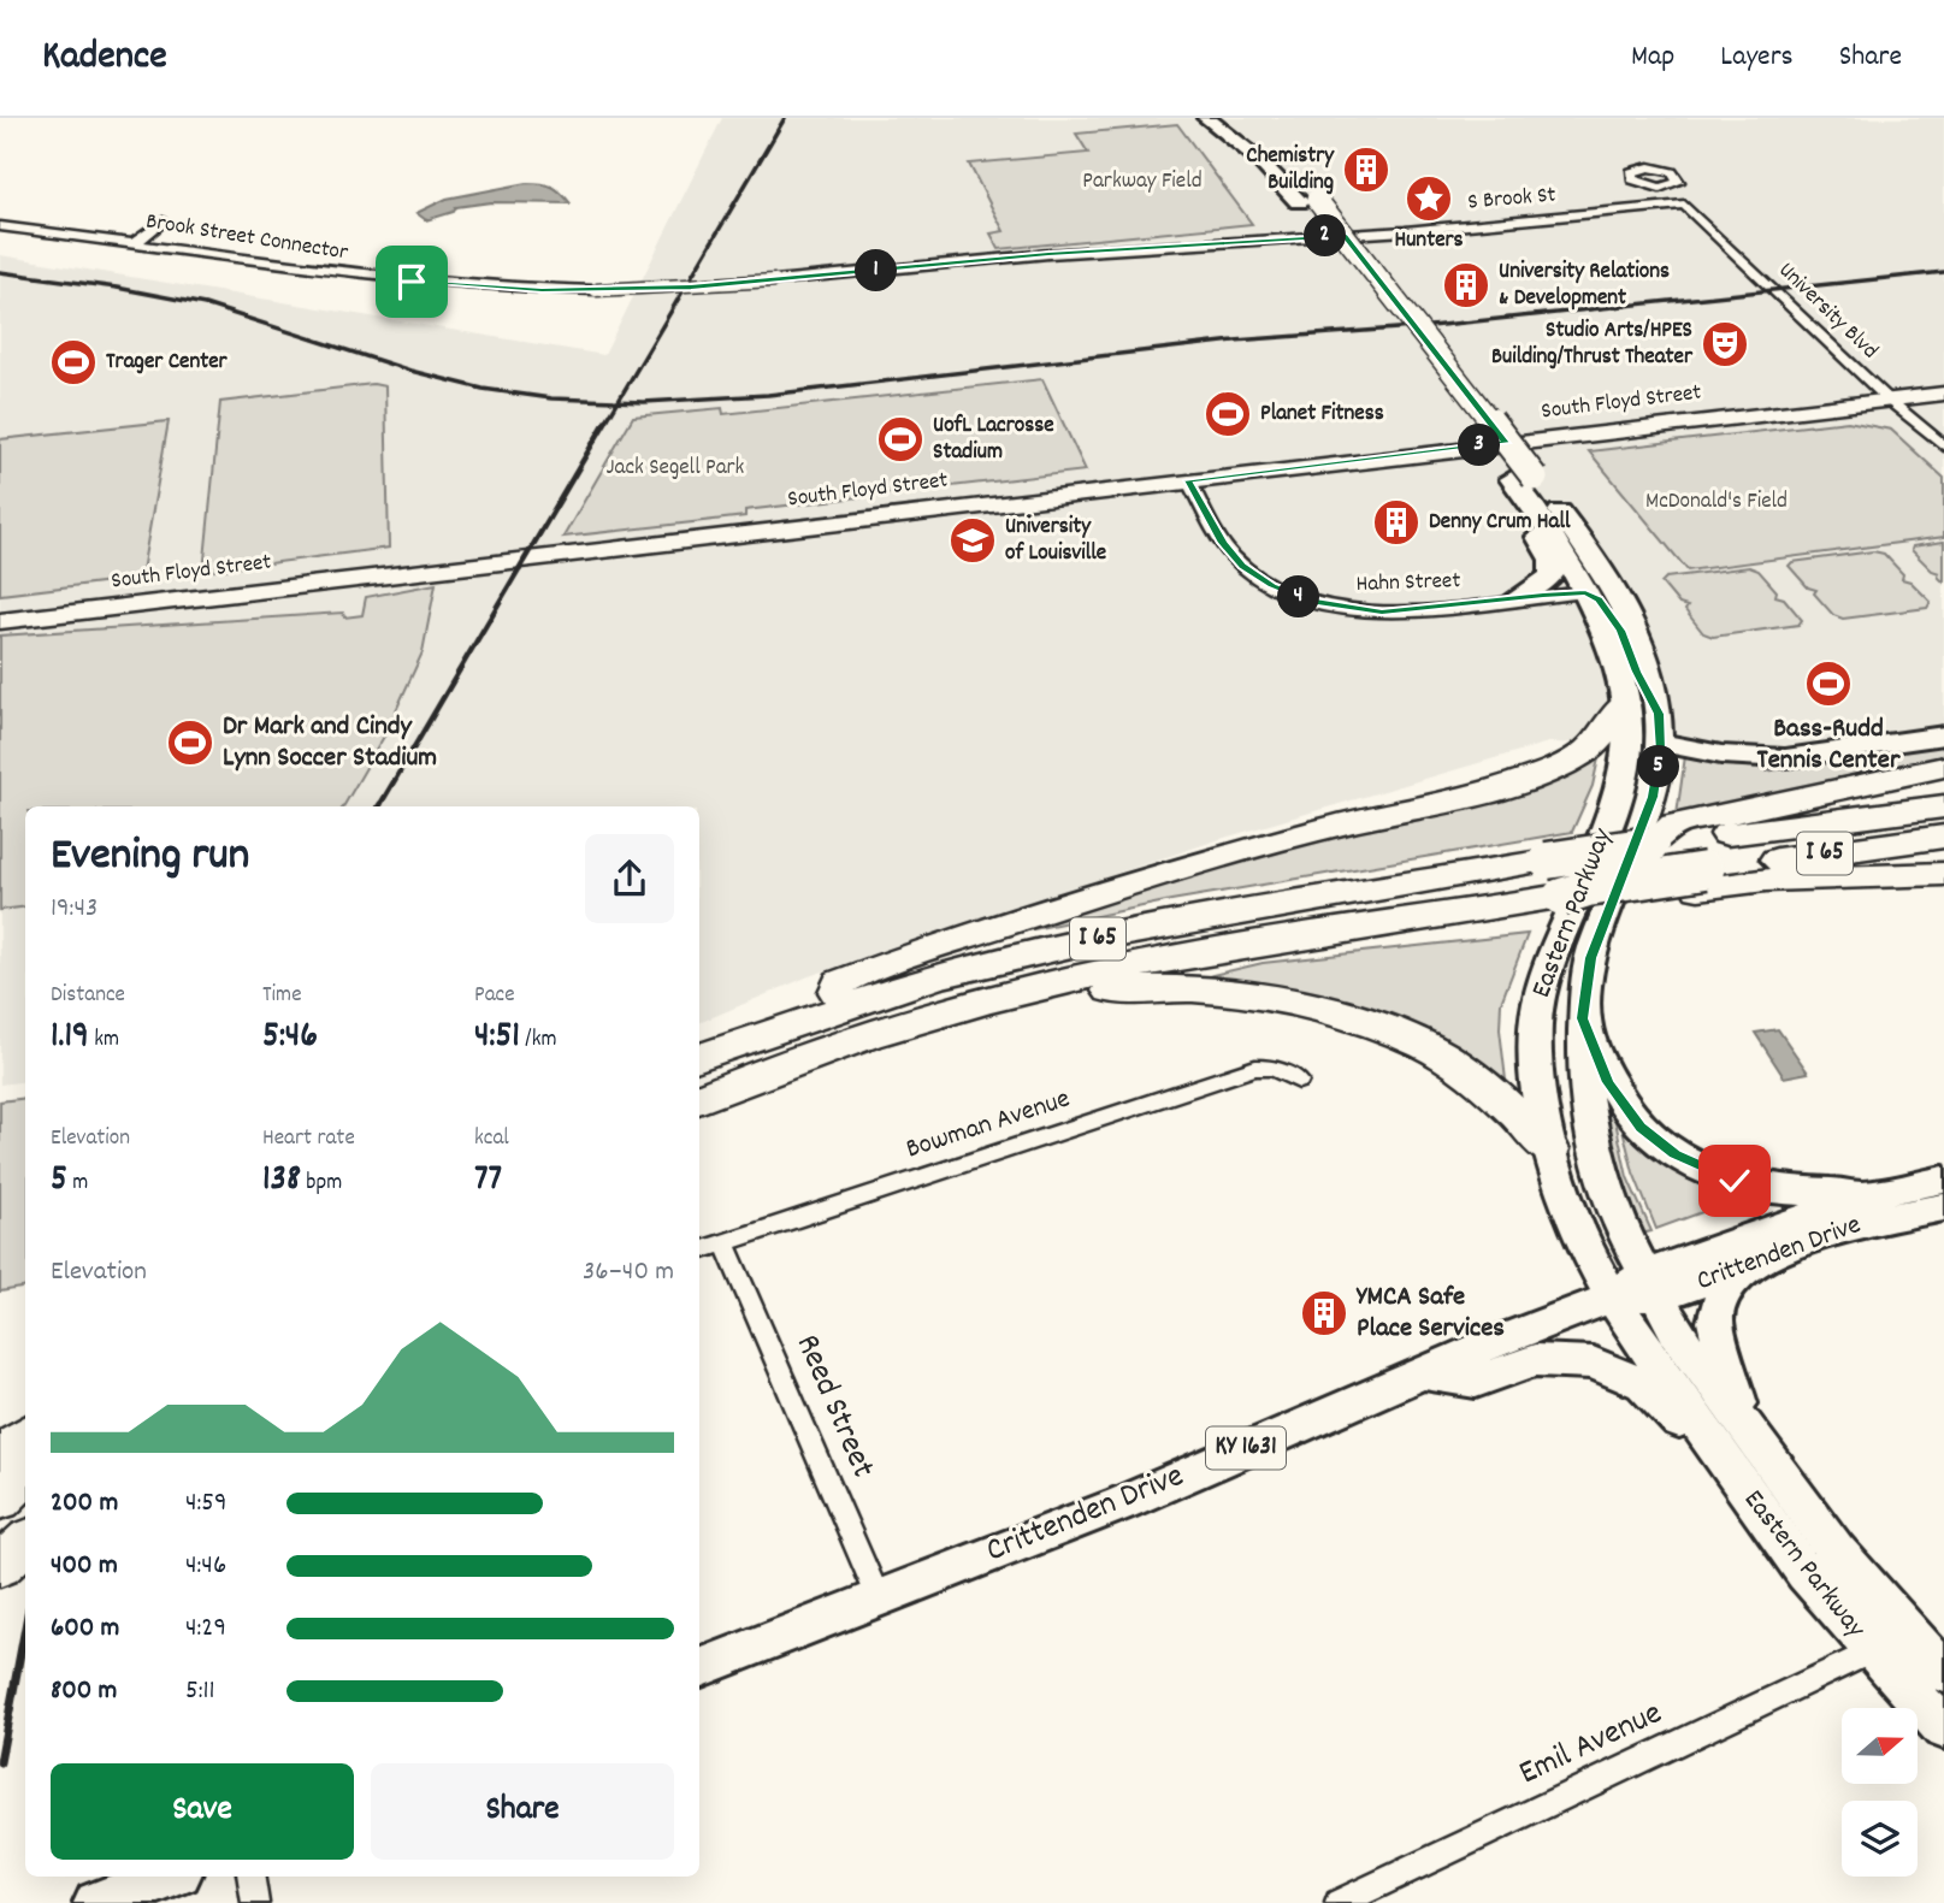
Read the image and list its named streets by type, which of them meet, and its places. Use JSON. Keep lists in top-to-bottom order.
{
  "streets": {
    "highway": ["I 65"],
    "main road": ["Eastern Parkway", "Crittenden Drive", "KY 1631"],
    "street": [
      "S Brook St",
      "Brook Street Connector",
      "University Blvd",
      "South Floyd Street",
      "Hahn Street",
      "Bowman Avenue",
      "Reed Street",
      "Emil Avenue"
    ]
  },
  "crossings": [
    ["S Brook St", "Brook Street Connector"],
    ["S Brook St", "University Blvd"],
    ["University Blvd", "South Floyd Street"],
    ["South Floyd Street", "Hahn Street"],
    ["Hahn Street", "Eastern Parkway"],
    ["Eastern Parkway", "Crittenden Drive"],
    ["Eastern Parkway", "Emil Avenue"],
    ["Bowman Avenue", "Reed Street"],
    ["Crittenden Drive", "Reed Street"]
  ],
  "parks": ["Parkway Field", "Jack Segell Park", "McDonald's Field"],
  "places": {
    "building": [
      "Chemistry Building",
      "University Relations & Development",
      "Denny Crum Hall",
      "YMCA Safe Place Services"
    ],
    "place": ["Hunters"],
    "theatre": ["Studio Arts/HPES Building/Thrust Theater"],
    "sports": [
      "Trager Center",
      "Planet Fitness",
      "UofL Lacrosse Stadium",
      "Bass-Rudd Tennis Center",
      "Dr Mark and Cindy Lynn Soccer Stadium"
    ],
    "school or university": ["University of Louisville"]
  },
  "north": "right",
  "page": {
    "header": "Kadence",
    "nav": ["Map", "Layers", "Share"],
    "pins": [
      "2",
      "1",
      "3",
      "4",
      "5"
    ],
    "heading": ["Evening run", "19:43"],
    "stats": [
      ["Distance", "1.19 km"],
      ["Time", "5:46"],
      ["Pace", "4:51 /km"],
      ["Elevation", "5 m"],
      ["Heart rate", "138 bpm"],
      ["kcal", "77"]
    ],
    "chart": ["Elevation", "36–40 m"],
    "list": [
      {
        "name": "200 m",
        "note": "4:59"
      },
      {
        "name": "400 m",
        "note": "4:46"
      },
      {
        "name": "600 m",
        "note": "4:29"
      },
      {
        "name": "800 m",
        "note": "5:11"
      }
    ],
    "buttons": ["Save", "Share"]
  }
}
